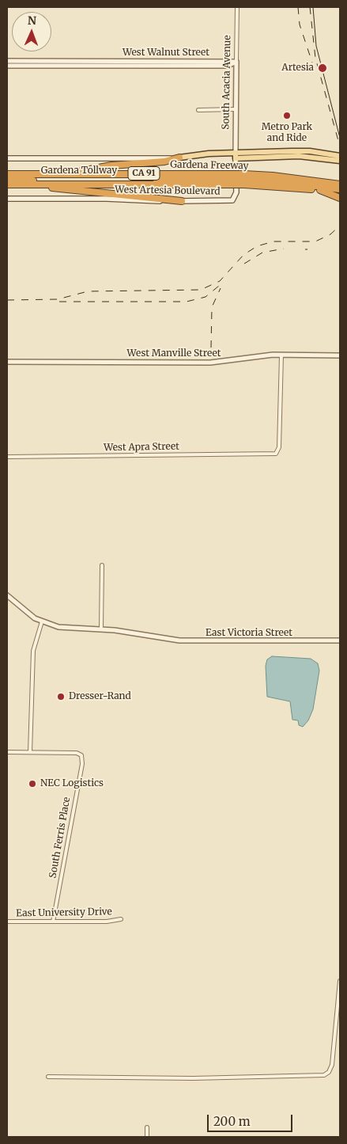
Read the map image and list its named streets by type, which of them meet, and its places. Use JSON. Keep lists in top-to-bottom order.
{
  "streets": {
    "highway": ["Gardena Freeway", "Gardena Tollway", "CA 91"],
    "main road": ["West Artesia Boulevard"],
    "street": [
      "West Walnut Street",
      "South Acacia Avenue",
      "West Manville Street",
      "West Apra Street",
      "East Victoria Street",
      "South Ferris Place",
      "East University Drive"
    ]
  },
  "crossings": [
    ["West Walnut Street", "South Acacia Avenue"],
    ["South Acacia Avenue", "West Artesia Boulevard"],
    ["Gardena Freeway", "Gardena Tollway"],
    ["West Manville Street", "West Apra Street"],
    ["South Ferris Place", "East University Drive"]
  ],
  "places": [
    "Artesia",
    "Metro Park and Ride",
    "Dresser-Rand",
    "NEC Logistics"
  ],
  "scale_bar": "200 m",
  "north": "top"
}
